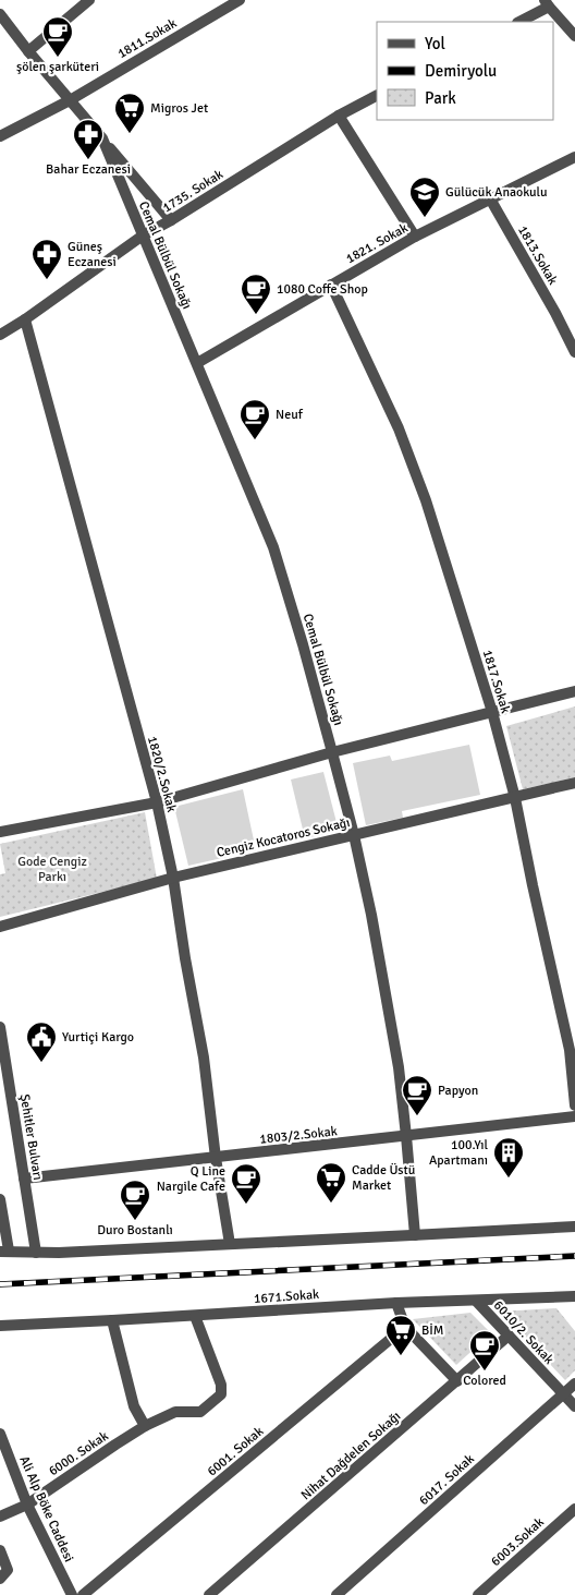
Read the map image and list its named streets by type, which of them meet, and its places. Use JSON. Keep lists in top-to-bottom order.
{
  "streets": {
    "street": [
      "1811.Sokak",
      "1735. Sokak",
      "1821. Sokak",
      "Cemal Bülbül Sokağı",
      "1813.Sokak",
      "1817.Sokak",
      "1820/2.Sokak",
      "Cengiz Kocatoros Sokağı",
      "1803/2.Sokak",
      "Şehitler Bulvarı",
      "1671.Sokak",
      "6010/2. Sokak",
      "6001. Sokak",
      "6000. Sokak",
      "Nihat Dağdelen Sokağı",
      "6017. Sokak",
      "Ali Alp Böke Caddesi",
      "6003.Sokak"
    ]
  },
  "crossings": [
    ["1811.Sokak", "Cemal Bülbül Sokağı"],
    ["1735. Sokak", "Cemal Bülbül Sokağı"],
    ["1735. Sokak", "1820/2.Sokak"],
    ["1821. Sokak", "Cemal Bülbül Sokağı"],
    ["1821. Sokak", "1813.Sokak"],
    ["1821. Sokak", "1817.Sokak"],
    ["Cemal Bülbül Sokağı", "Cengiz Kocatoros Sokağı"],
    ["Cemal Bülbül Sokağı", "1803/2.Sokak"],
    ["1817.Sokak", "Cengiz Kocatoros Sokağı"],
    ["1820/2.Sokak", "Cengiz Kocatoros Sokağı"],
    ["1820/2.Sokak", "1803/2.Sokak"],
    ["1803/2.Sokak", "Şehitler Bulvarı"],
    ["1671.Sokak", "6010/2. Sokak"],
    ["1671.Sokak", "6000. Sokak"],
    ["6010/2. Sokak", "Nihat Dağdelen Sokağı"],
    ["6010/2. Sokak", "6017. Sokak"],
    ["6000. Sokak", "Ali Alp Böke Caddesi"]
  ],
  "parks": ["Gode Cengiz Parkı"],
  "places": {
    "cafe": [
      "şölen şarküteri",
      "1080 Coffe Shop",
      "Neuf",
      "Papyon",
      "Q Line Nargile Cafe",
      "Duro Bostanlı",
      "Colored"
    ],
    "supermarket": ["Migros Jet", "Cadde Üstü Market", "BİM"],
    "pharmacy": ["Bahar Eczanesi", "Güneş Eczanesi"],
    "school or university": ["Gülücük Anaokulu"],
    "public building": ["Yurtiçi Kargo"],
    "building": ["100.Yıl Apartmanı"]
  },
  "legend": ["Yol", "Demiryolu", "Park"]
}
